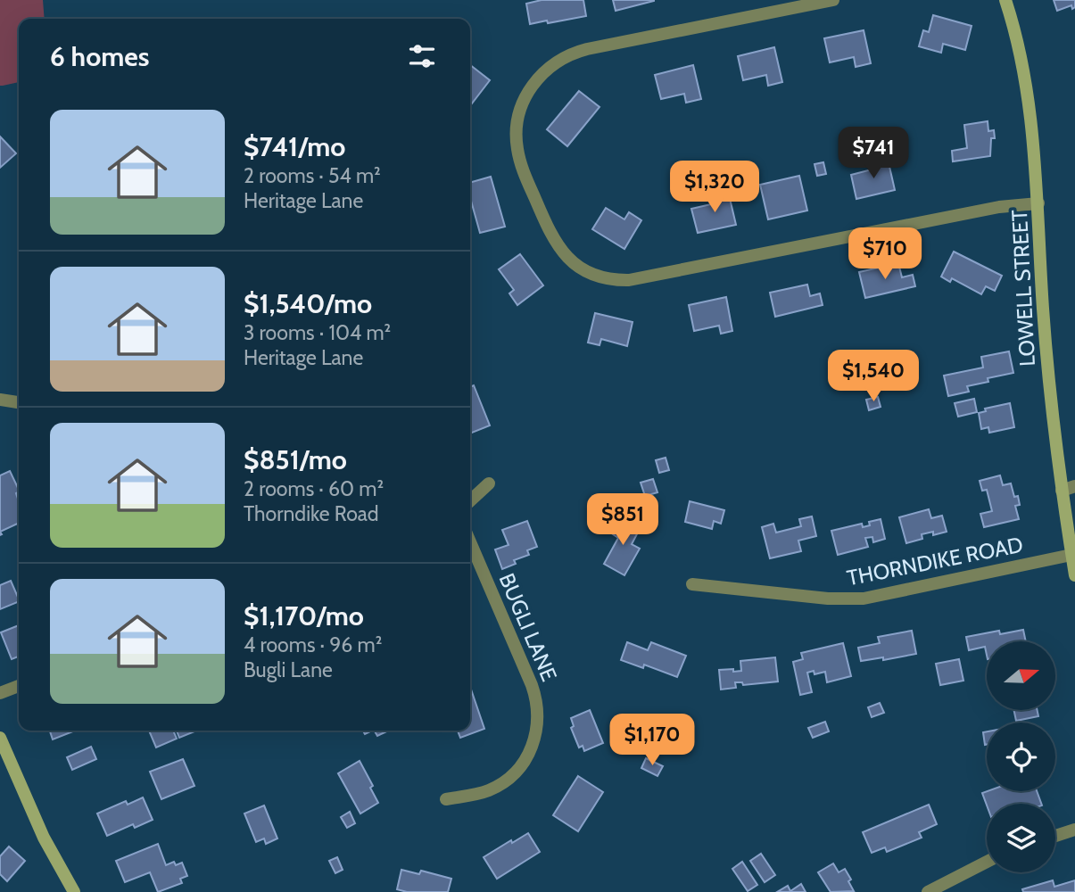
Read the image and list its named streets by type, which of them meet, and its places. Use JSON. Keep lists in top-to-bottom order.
{
  "streets": {
    "main road": ["LOWELL STREET"],
    "street": ["THORNDIKE ROAD", "BUGLI LANE"]
  },
  "crossings": [
    ["LOWELL STREET", "THORNDIKE ROAD"]
  ],
  "north": "right",
  "page": {
    "heading": "6 homes",
    "list": [
      {
        "name": "$741/mo",
        "note": "2 rooms · 54 m² · Heritage Lane"
      },
      {
        "name": "$1,540/mo",
        "note": "3 rooms · 104 m² · Heritage Lane"
      },
      {
        "name": "$851/mo",
        "note": "2 rooms · 60 m² · Thorndike Road"
      },
      {
        "name": "$1,170/mo",
        "note": "4 rooms · 96 m² · Bugli Lane"
      }
    ],
    "price": [
      "$741",
      "$1,320",
      "$710",
      "$1,540",
      "$851",
      "$1,170"
    ]
  }
}
